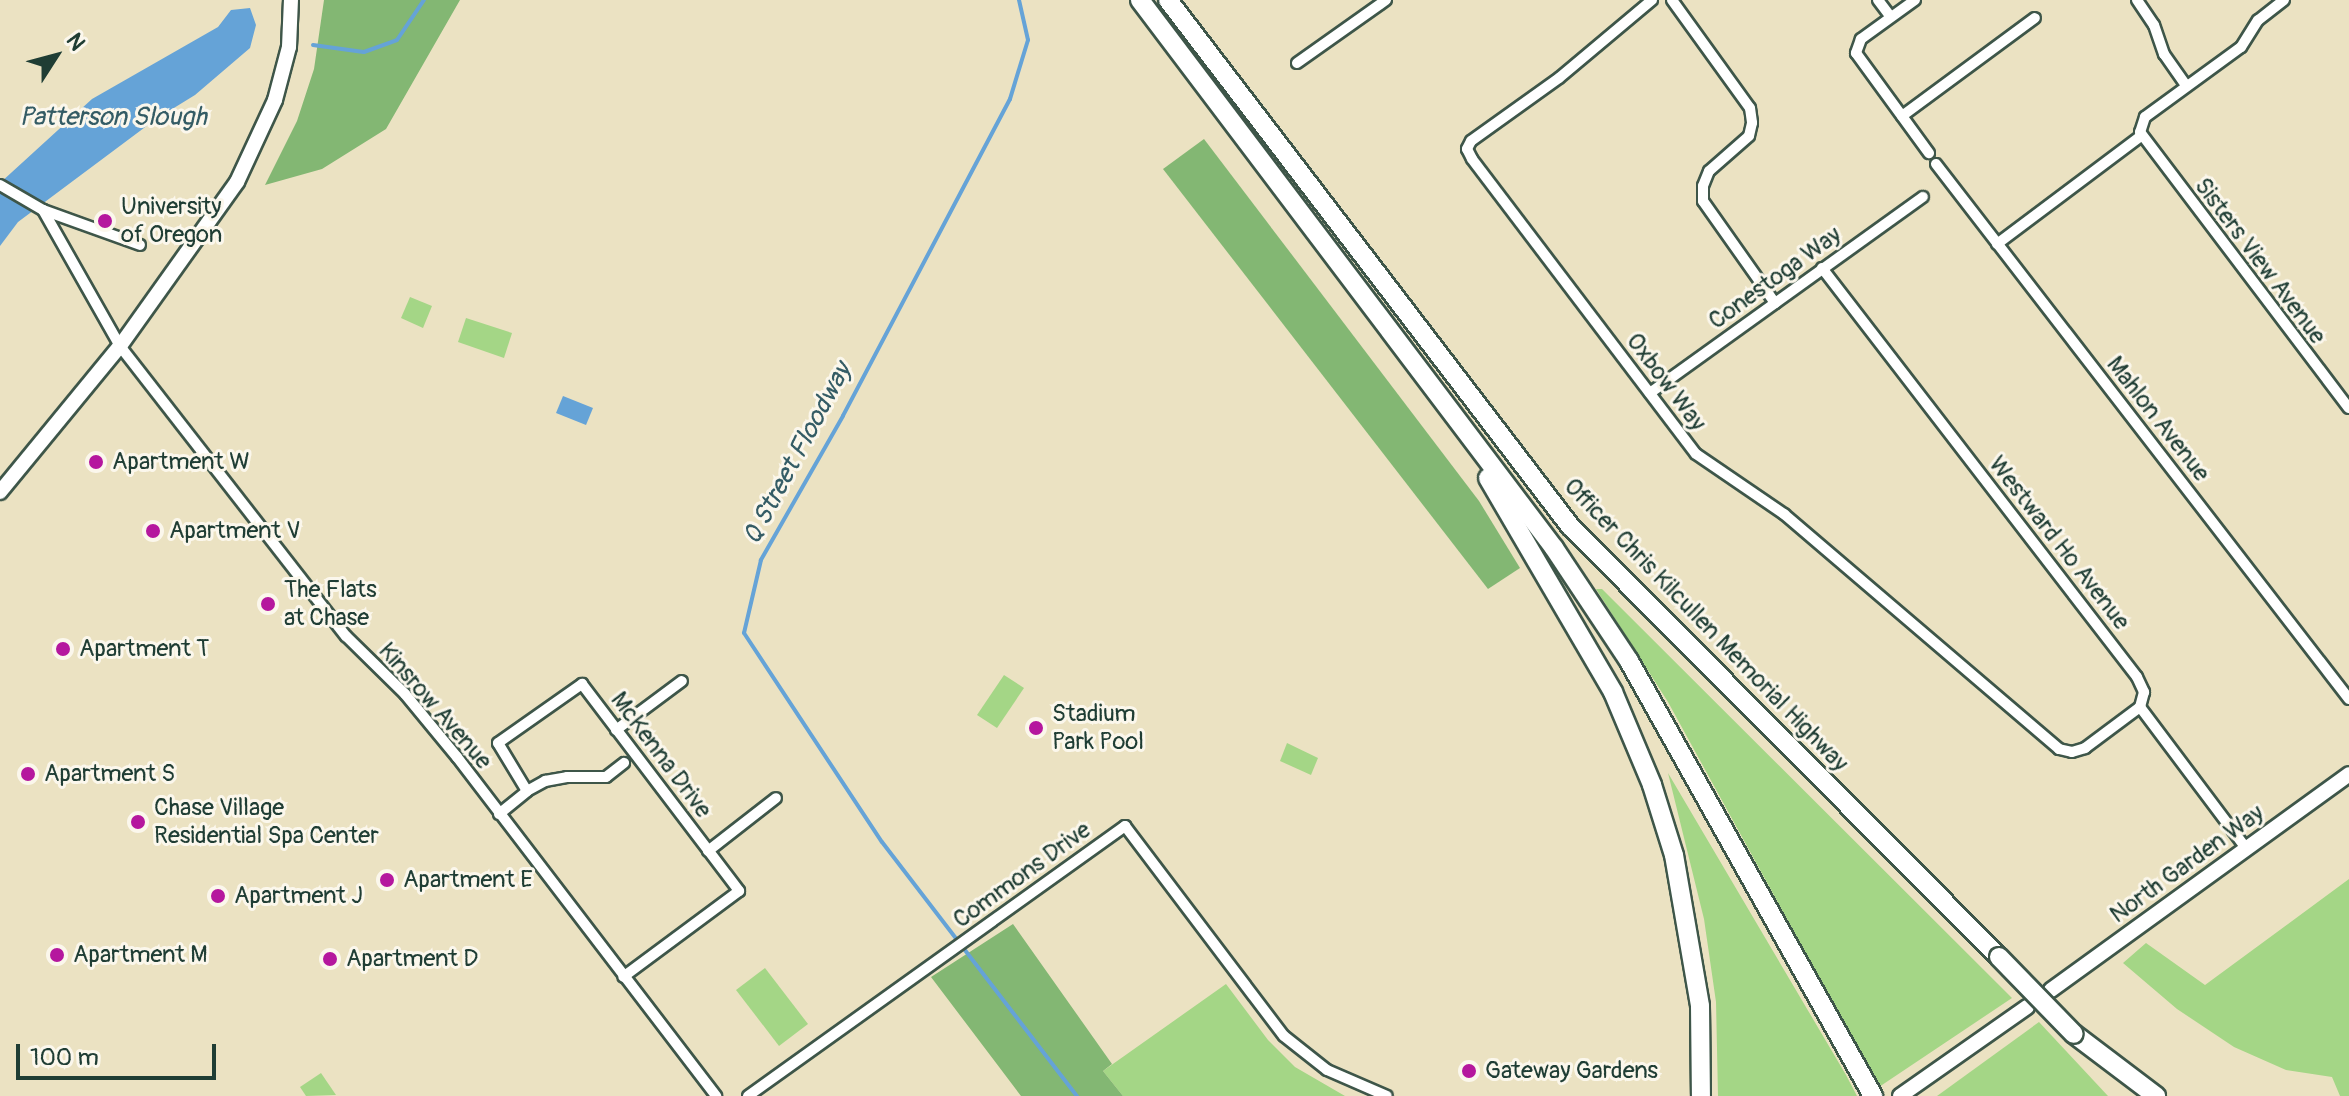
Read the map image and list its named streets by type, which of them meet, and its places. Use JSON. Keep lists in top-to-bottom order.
{
  "streets": {
    "highway": ["Officer Chris Kilcullen Memorial Highway"],
    "main road": ["North Garden Way"],
    "street": [
      "Sisters View Avenue",
      "Conestoga Way",
      "Oxbow Way",
      "Mahlon Avenue",
      "Westward Ho Avenue",
      "Kinsrow Avenue",
      "McKenna Drive",
      "Commons Drive"
    ]
  },
  "crossings": [
    ["Conestoga Way", "Oxbow Way"],
    ["Conestoga Way", "Westward Ho Avenue"],
    ["Oxbow Way", "Westward Ho Avenue"],
    ["Westward Ho Avenue", "North Garden Way"],
    ["Kinsrow Avenue", "McKenna Drive"]
  ],
  "water": ["Patterson Slough", "Q Street Floodway"],
  "places": [
    "University of Oregon",
    "Apartment W",
    "Apartment V",
    "The Flats at Chase",
    "Apartment T",
    "Stadium Park Pool",
    "Apartment S",
    "Chase Village Residential Spa Center",
    "Apartment E",
    "Apartment J",
    "Apartment M",
    "Apartment D",
    "Gateway Gardens"
  ],
  "scale_bar": "100 m",
  "north": "top right"
}
